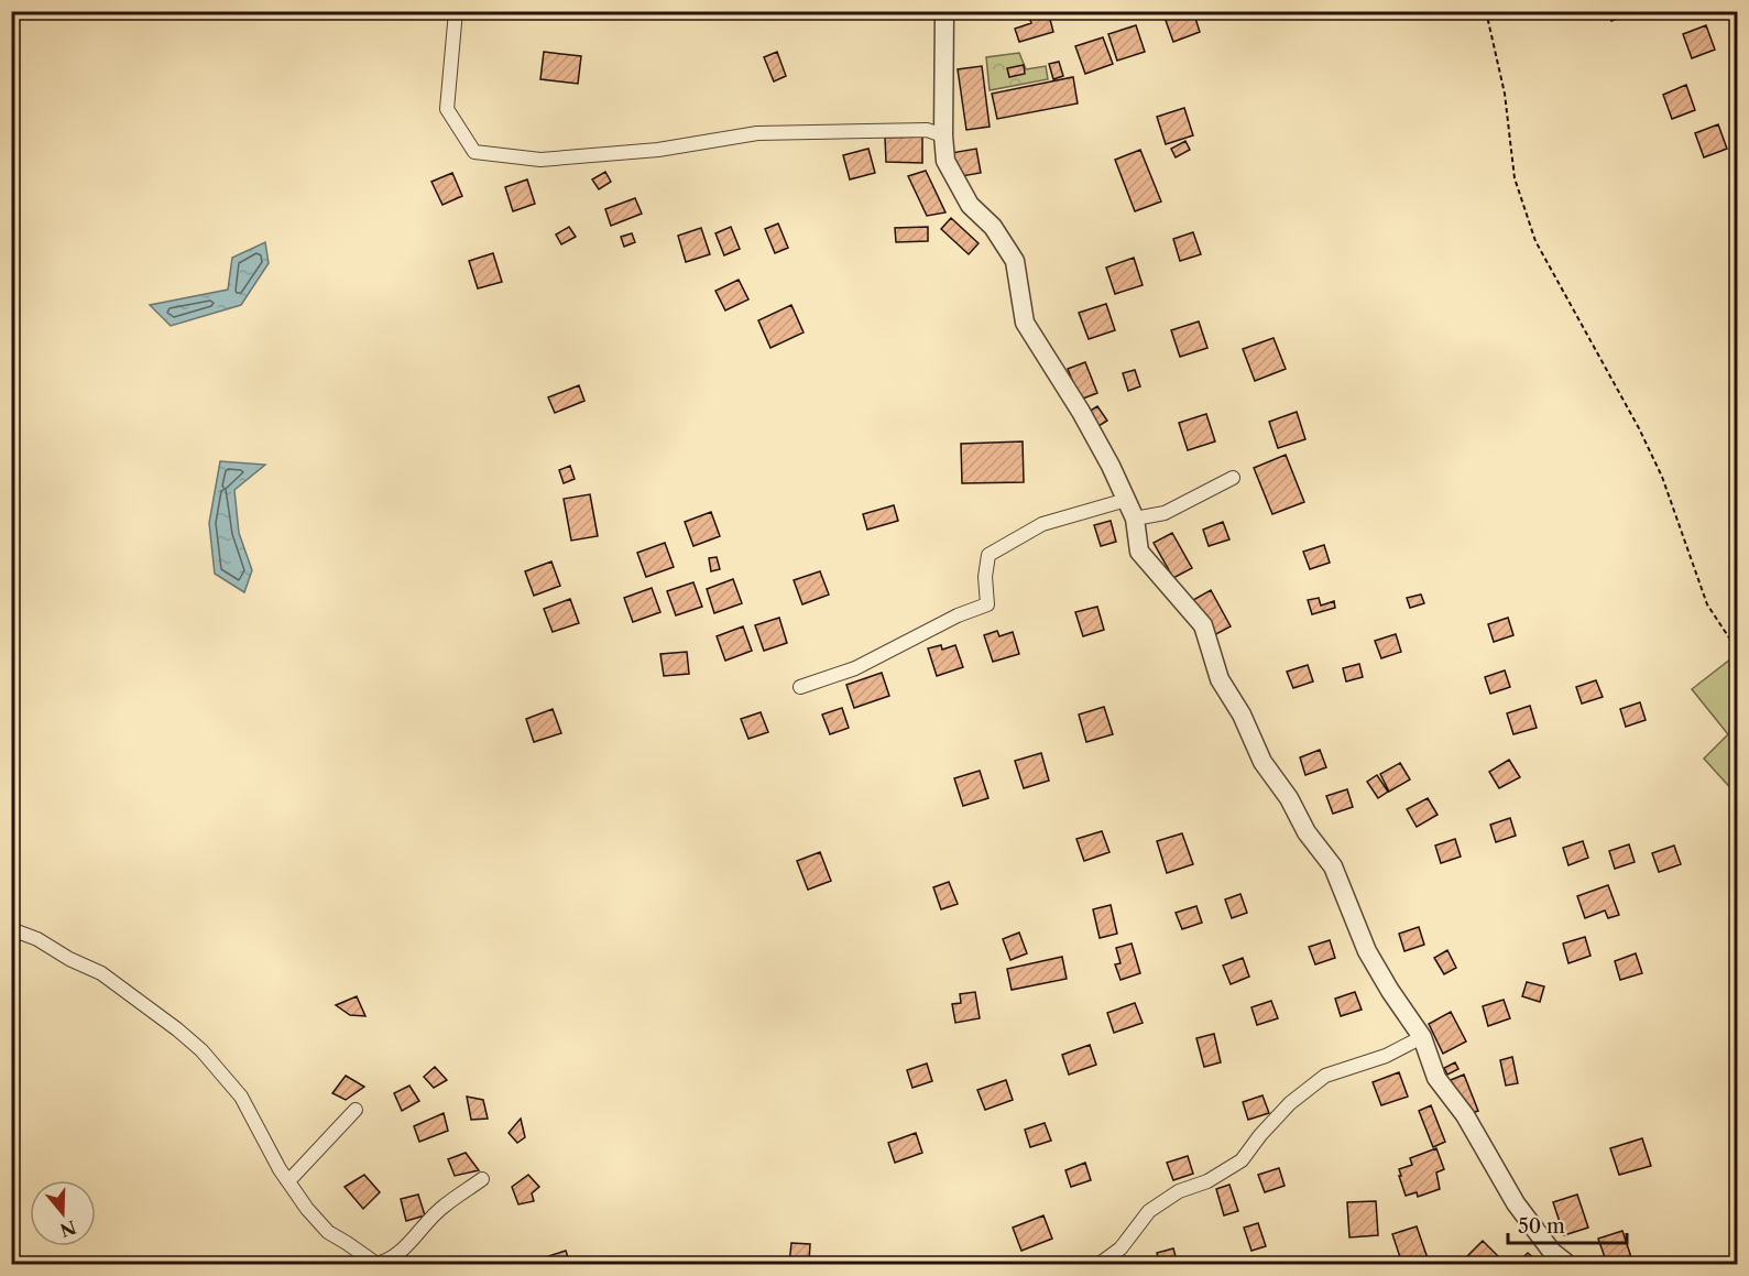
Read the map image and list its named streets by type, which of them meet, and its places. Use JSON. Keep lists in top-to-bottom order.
{
  "scale_bar": "50 m",
  "north": "bottom"
}
